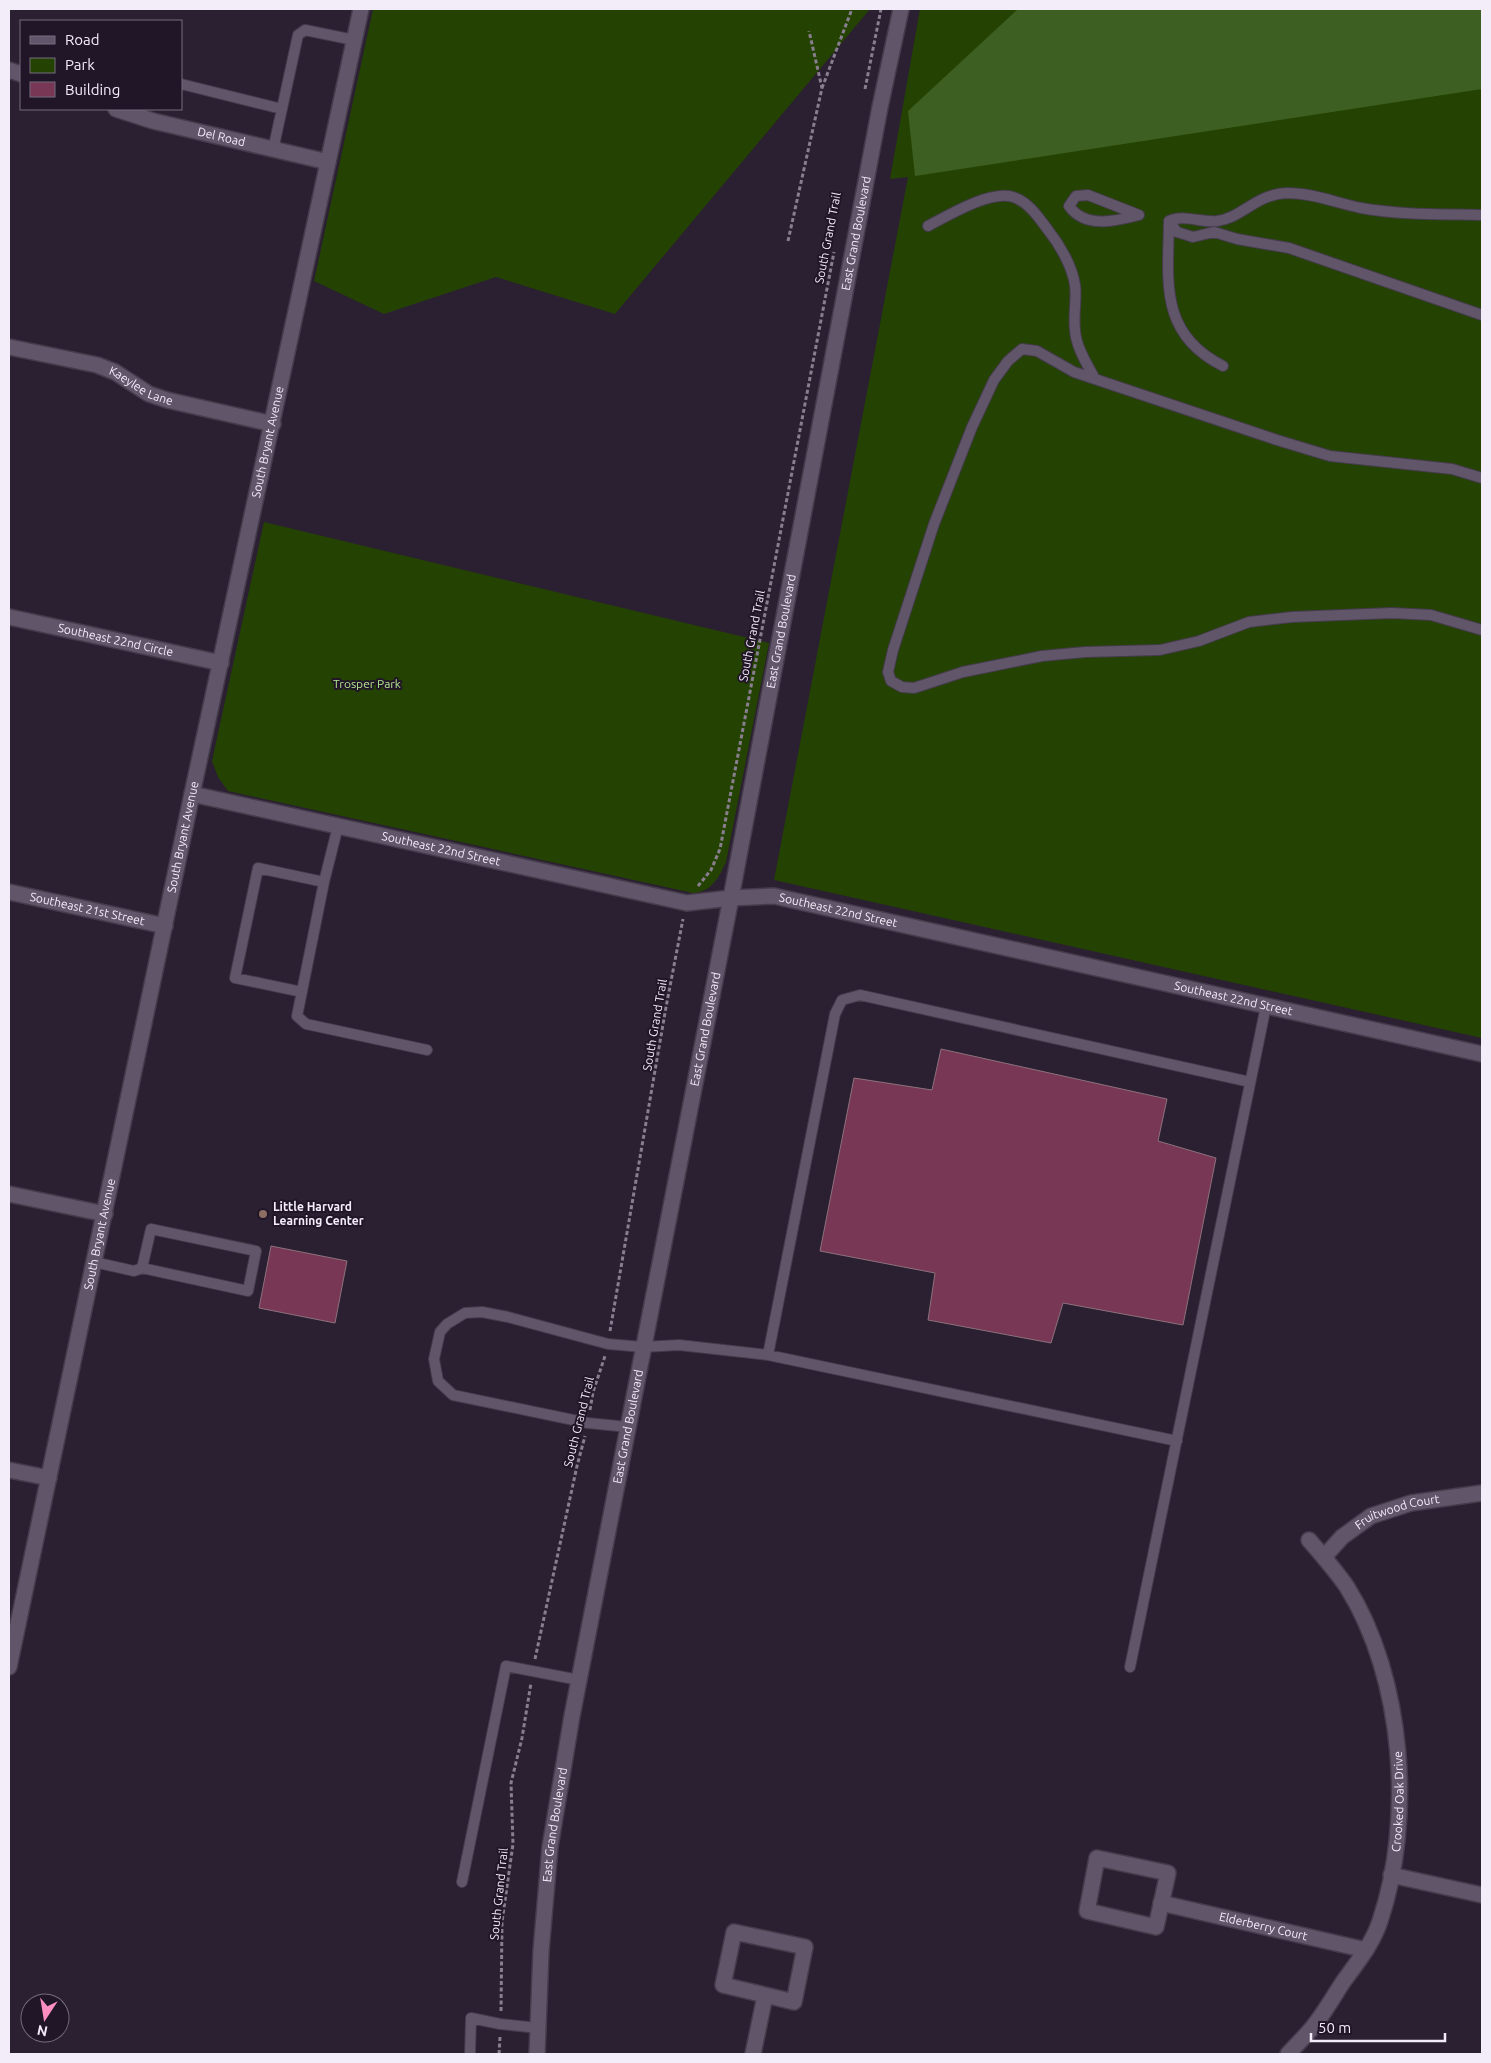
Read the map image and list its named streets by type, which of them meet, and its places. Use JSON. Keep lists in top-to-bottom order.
{
  "streets": {
    "street": [
      "Del Road",
      "East Grand Boulevard",
      "Kaeylee Lane",
      "South Bryant Avenue",
      "Southeast 22nd Circle",
      "Southeast 22nd Street",
      "Southeast 21st Street",
      "Fruitwood Court",
      "Crooked Oak Drive",
      "Elderberry Court"
    ],
    "path": ["South Grand Trail"]
  },
  "crossings": [
    ["Del Road", "South Bryant Avenue"],
    ["East Grand Boulevard", "Southeast 22nd Street"],
    ["South Grand Trail", "Southeast 22nd Street"],
    ["Kaeylee Lane", "South Bryant Avenue"],
    ["South Bryant Avenue", "Southeast 22nd Circle"],
    ["South Bryant Avenue", "Southeast 22nd Street"],
    ["South Bryant Avenue", "Southeast 21st Street"],
    ["Fruitwood Court", "Crooked Oak Drive"],
    ["Crooked Oak Drive", "Elderberry Court"]
  ],
  "parks": ["Trosper Park"],
  "places": ["Little Harvard Learning Center"],
  "legend": ["Road", "Park", "Building"],
  "scale_bar": "50 m",
  "north": "bottom"
}
